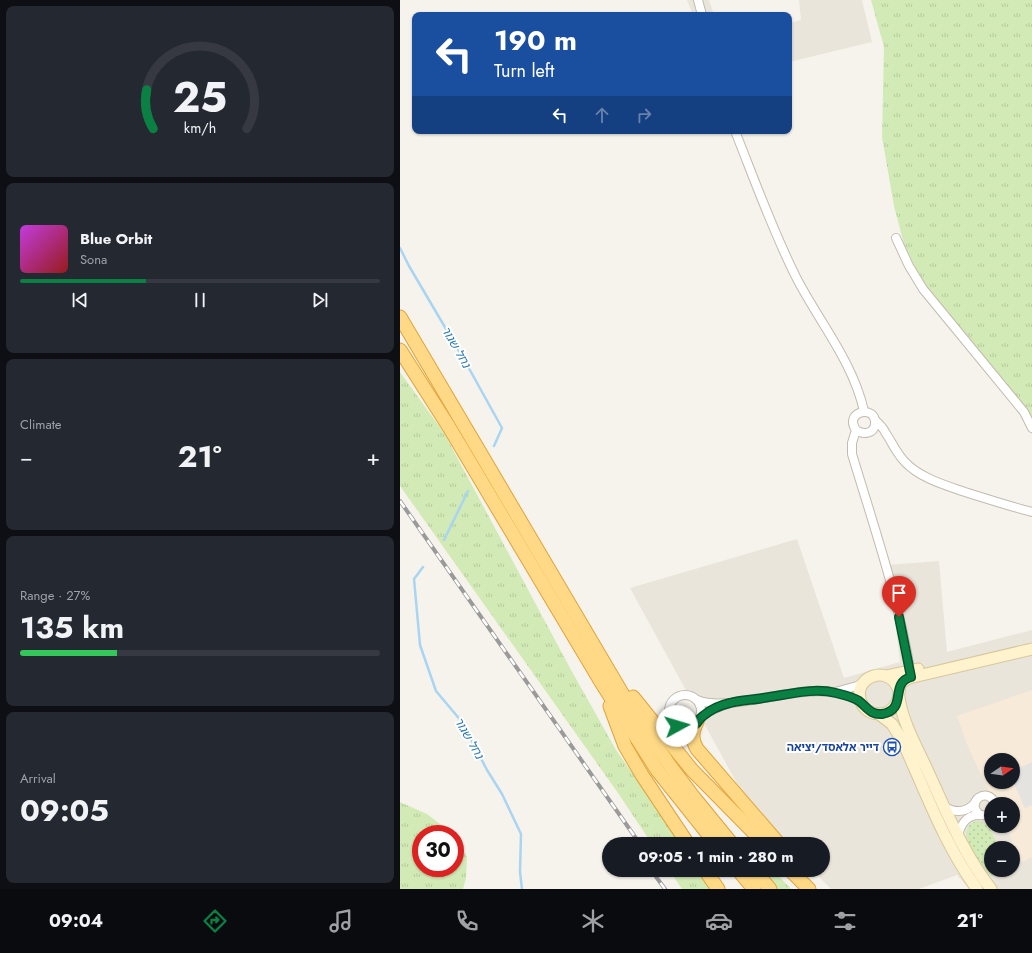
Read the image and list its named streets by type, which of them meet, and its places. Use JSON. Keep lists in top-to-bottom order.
{
  "water": ["נחל שגור"],
  "places": {
    "bus stop": ["דייר אלאסד/יציאה"]
  },
  "north": "right",
  "page": {
    "turn": ["190 m", "Turn left"],
    "song": ["Blue Orbit", "Sona"],
    "tile": [
      "Climate",
      ["Range · 27%", "135 km"],
      ["Arrival", "09:05"]
    ],
    "heat": ["−", "21°", "+"],
    "map_buttons": ["+", "−"],
    "limit": "30",
    "trip": "09:05 · 1 min · 280 m",
    "tabs": ["09:04", "21°"],
    "gauge": ["25", "km/h"]
  }
}
